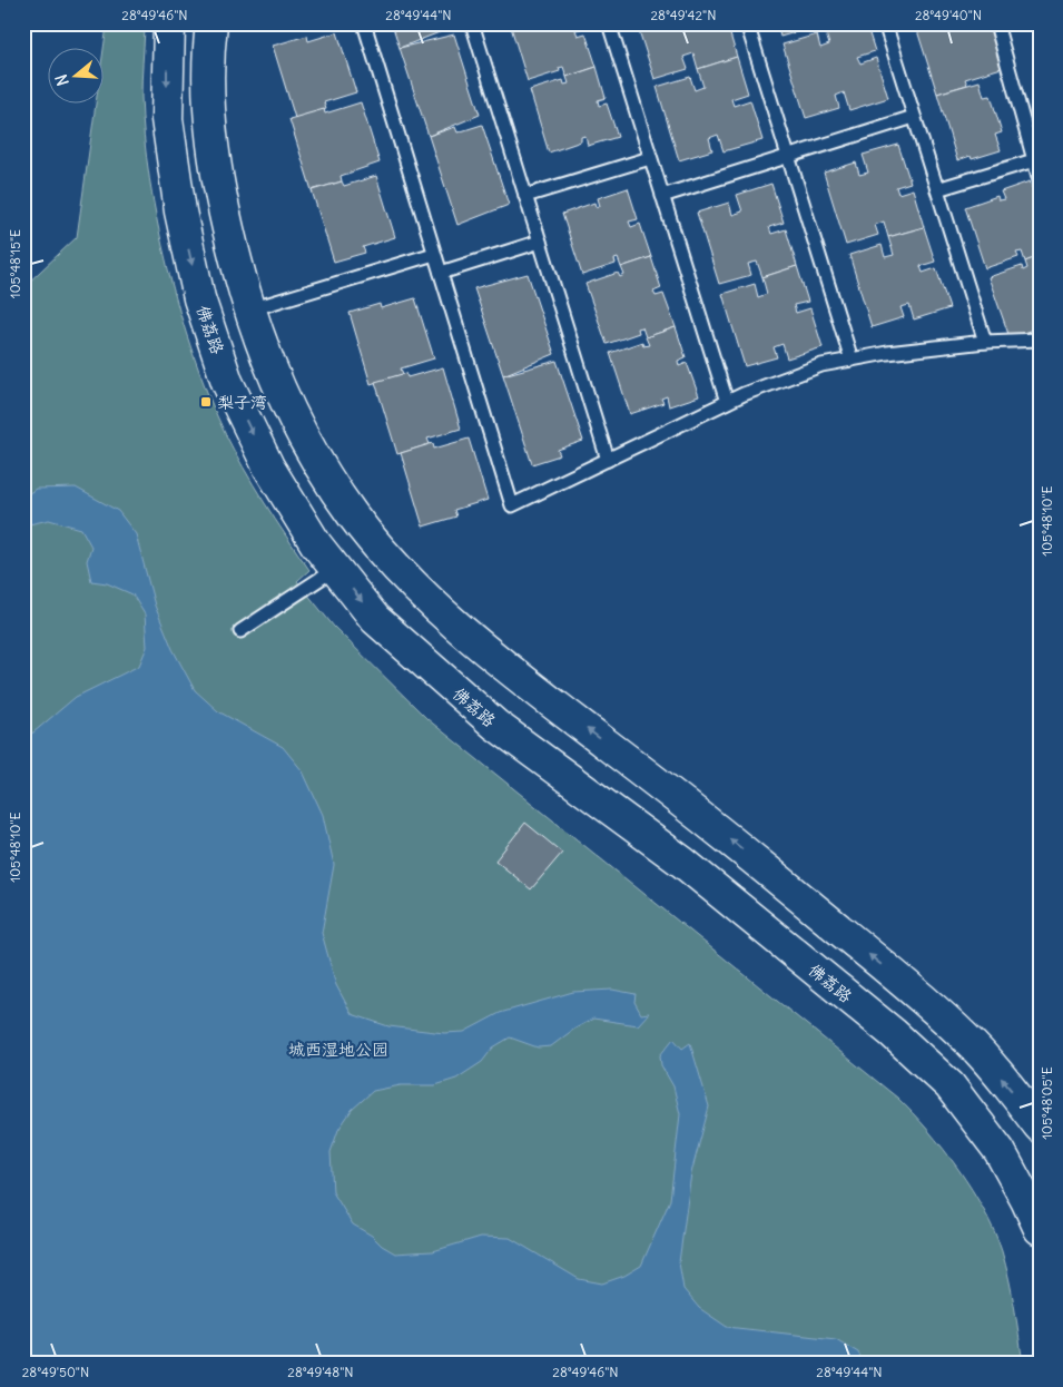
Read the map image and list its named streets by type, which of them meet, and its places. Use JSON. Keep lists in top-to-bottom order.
{
  "streets": {
    "main road": ["佛荔路"]
  },
  "parks": ["城西湿地公园"],
  "places": {
    "transit": ["梨子湾"]
  },
  "north": "left",
  "coordinates": [
    "28°49'46\"N",
    "28°49'44\"N",
    "28°49'42\"N",
    "28°49'40\"N",
    "105°48'15\"E",
    "105°48'10\"E",
    "105°48'05\"E",
    "28°49'50\"N",
    "28°49'48\"N"
  ]
}
